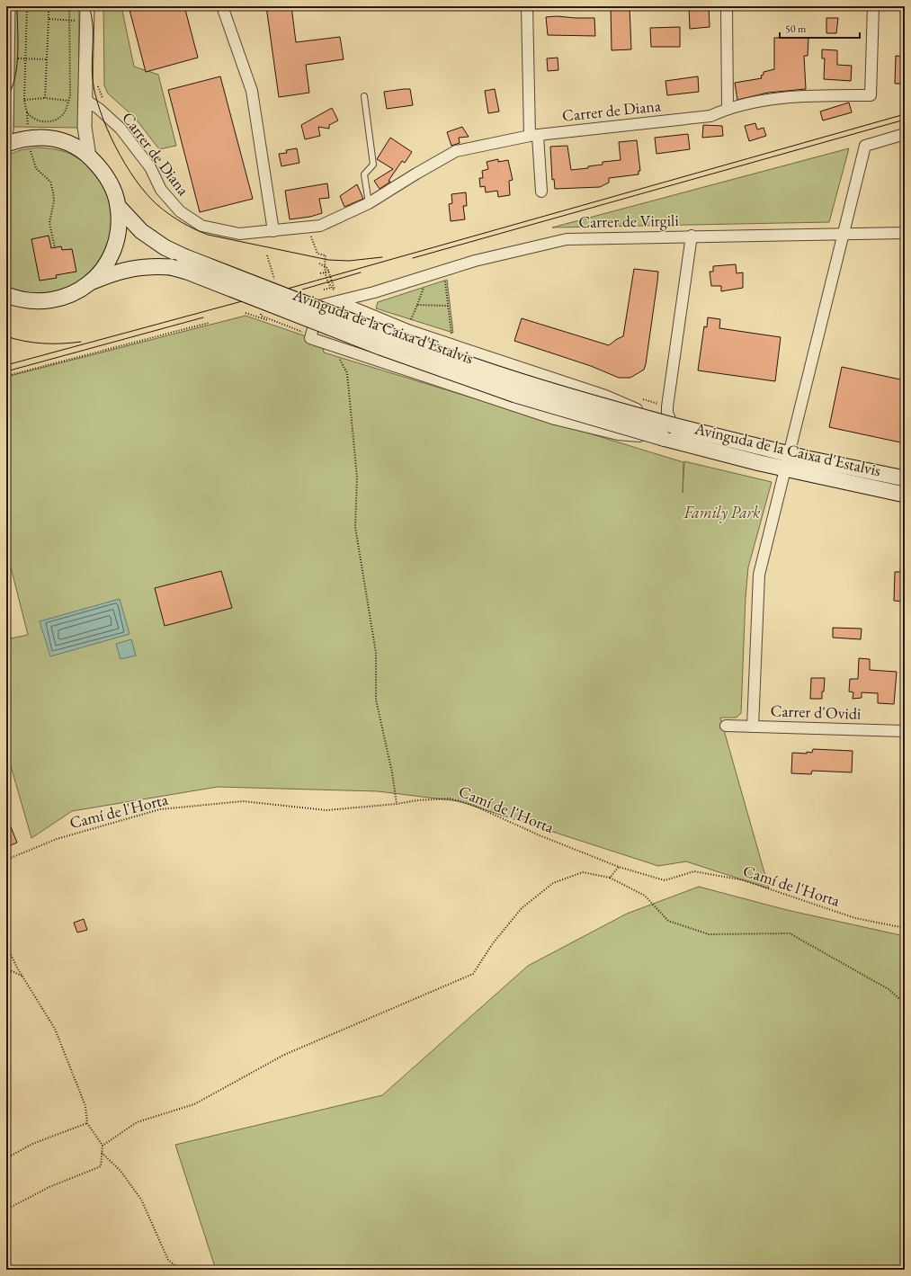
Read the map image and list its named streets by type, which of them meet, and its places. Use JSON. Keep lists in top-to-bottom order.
{
  "streets": {
    "main road": ["Avinguda de la Caixa d'Estalvis"],
    "street": ["Carrer de Diana", "Carrer de Virgili", "Carrer d'Ovidi"],
    "path": ["Camí de l'Horta"]
  },
  "crossings": [
    ["Carrer de Virgili", "Avinguda de la Caixa d'Estalvis"]
  ],
  "parks": ["Family Park"],
  "scale_bar": "50 m"
}
